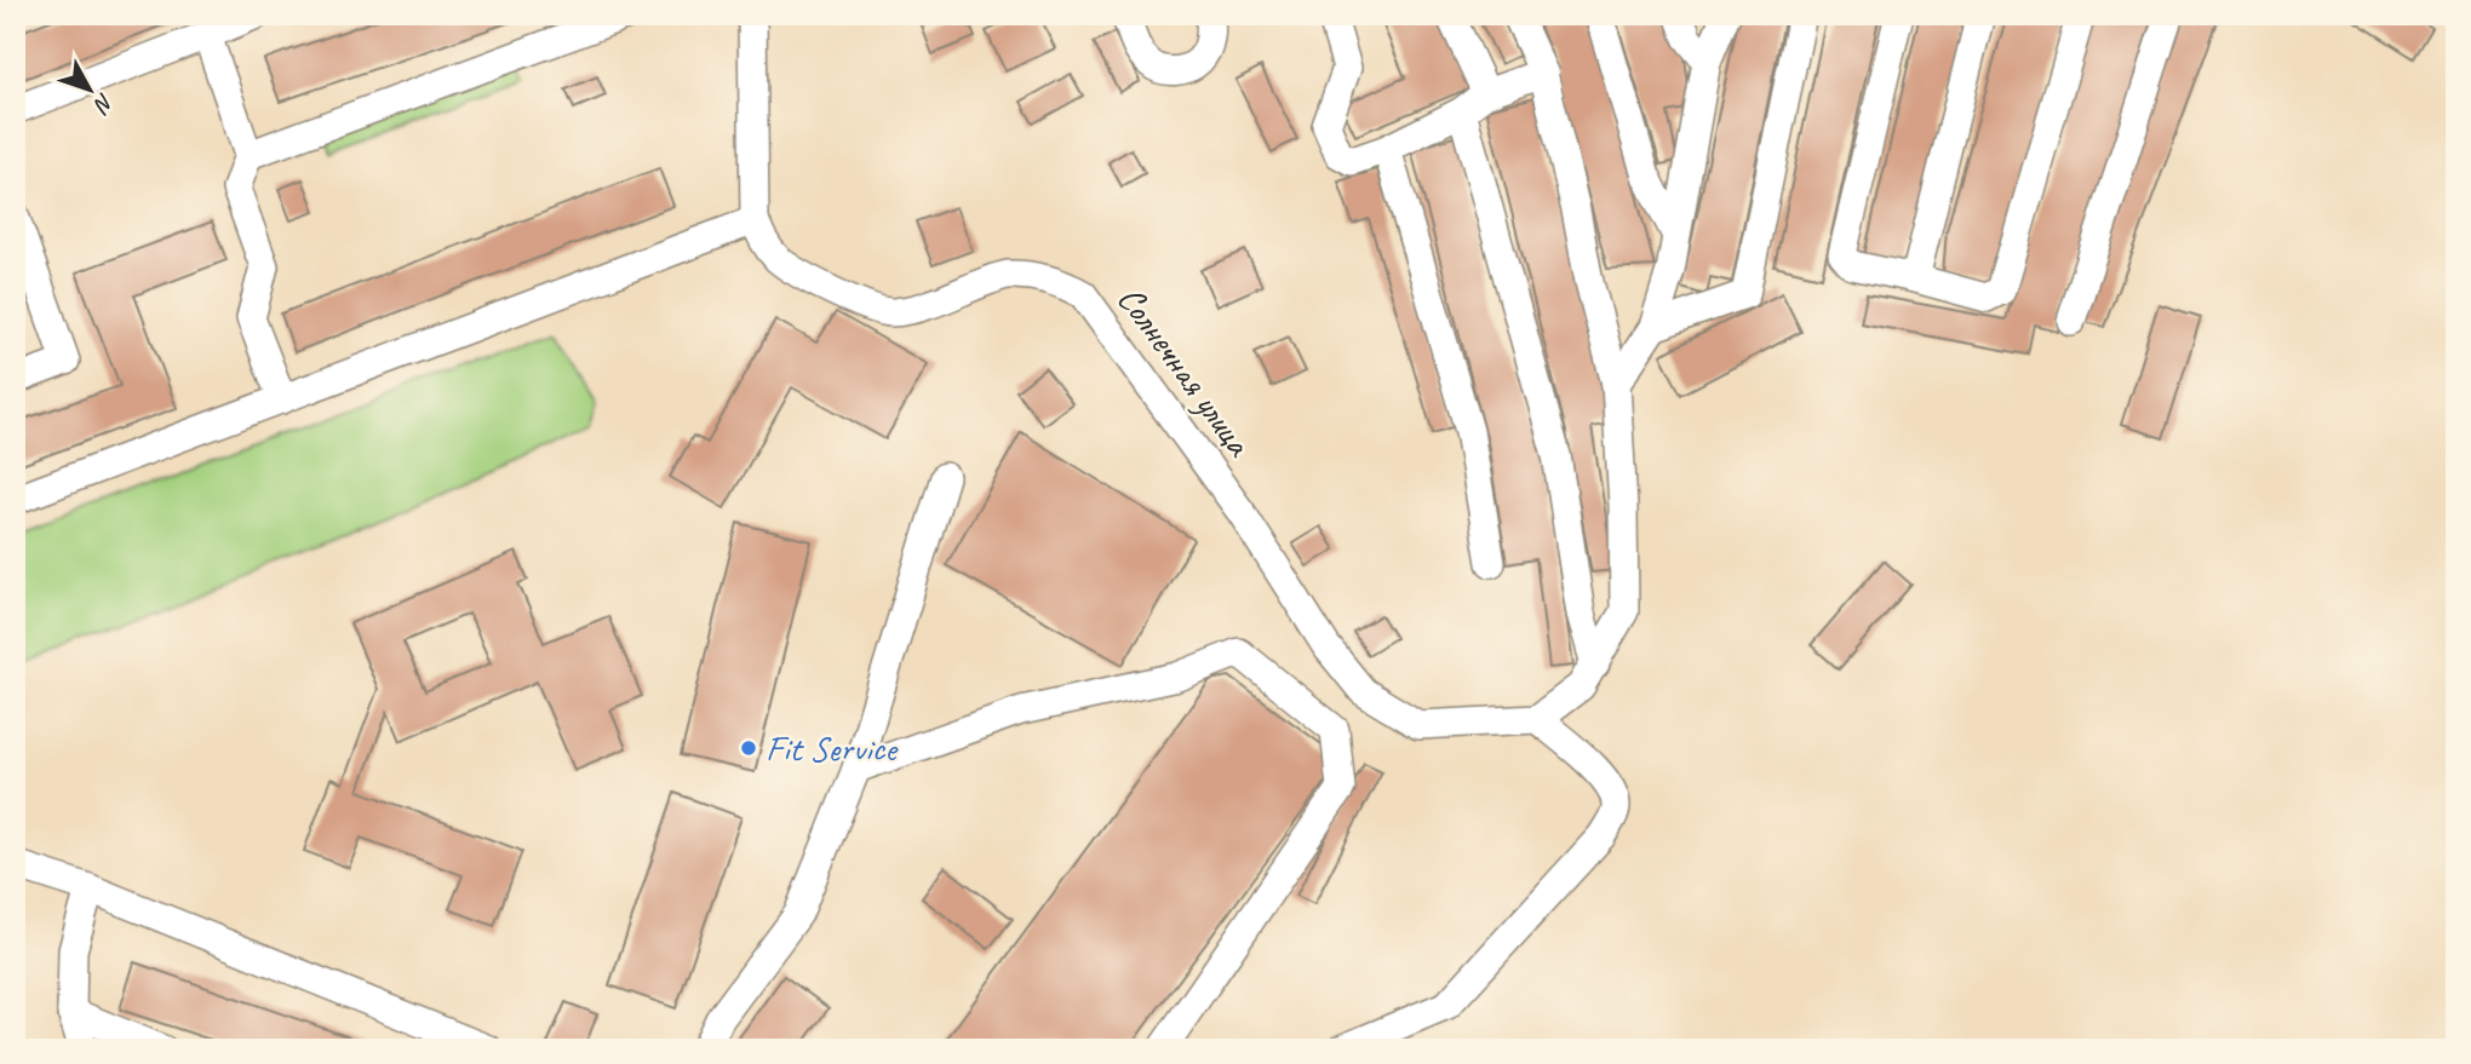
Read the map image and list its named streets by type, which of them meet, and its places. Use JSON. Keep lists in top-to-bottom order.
{
  "streets": {
    "street": ["Солнечная улица"]
  },
  "places": ["Fit Service"],
  "north": "bottom right"
}
